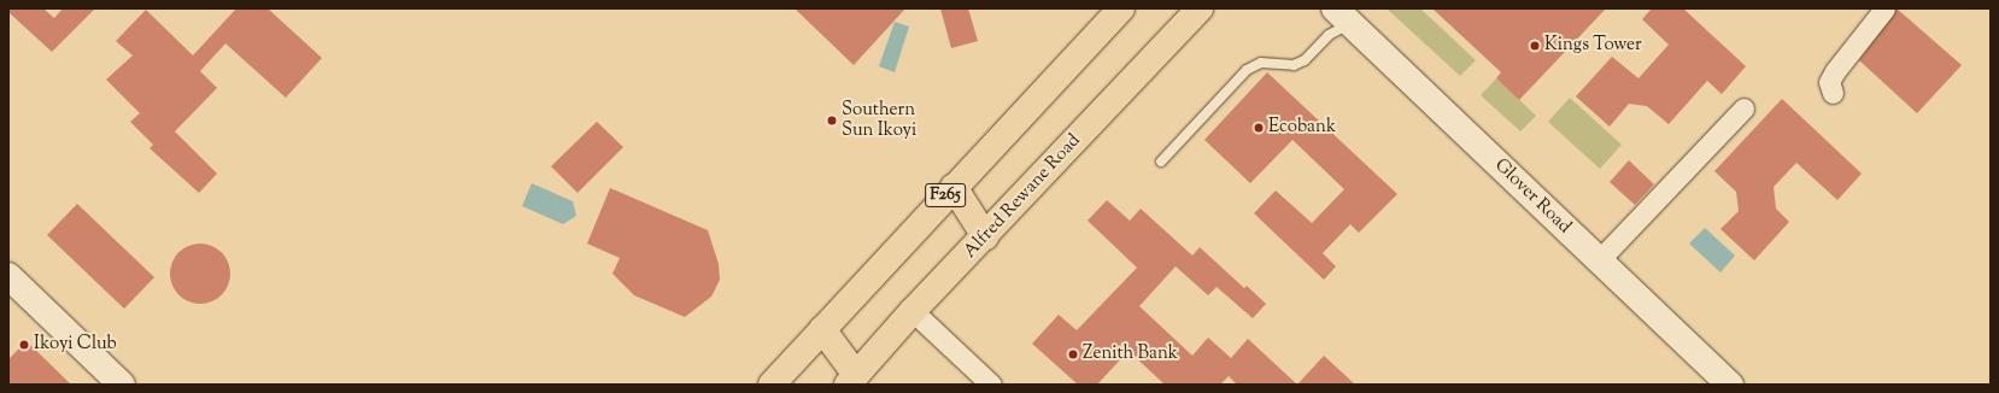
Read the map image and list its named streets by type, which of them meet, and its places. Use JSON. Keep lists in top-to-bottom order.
{
  "streets": {
    "main road": ["F265", "Alfred Rewane Road"],
    "street": ["Glover Road"]
  },
  "places": [
    "Kings Tower",
    "Southern Sun Ikoyi",
    "Ecobank",
    "Ikoyi Club",
    "Zenith Bank"
  ]
}
